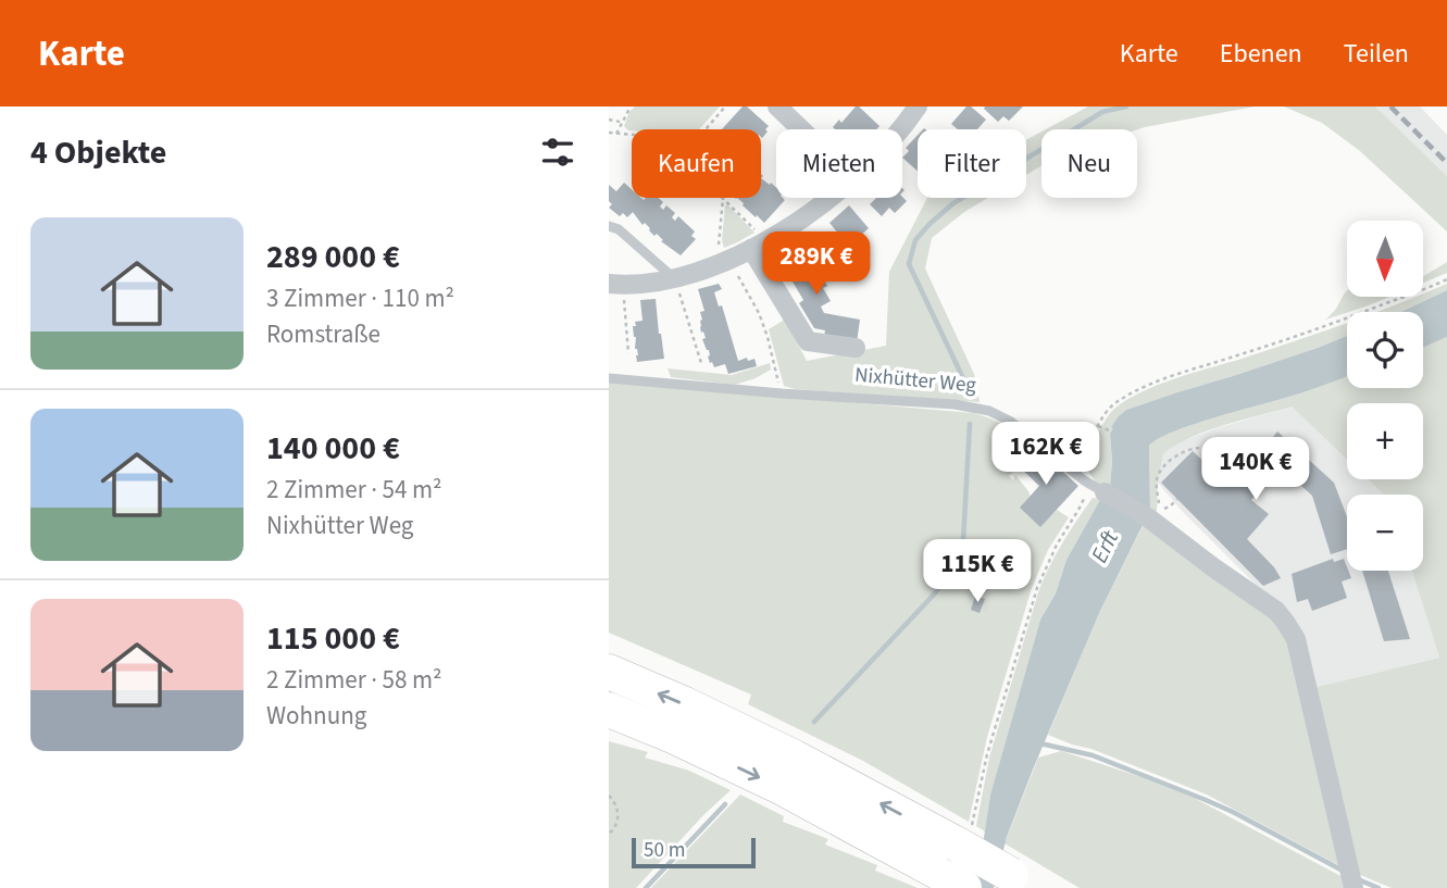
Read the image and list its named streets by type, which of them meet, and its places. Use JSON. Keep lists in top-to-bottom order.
{
  "streets": {
    "street": ["Nixhütter Weg"]
  },
  "water": ["Erft"],
  "scale_bar": "50 m",
  "north": "bottom",
  "page": {
    "header": "Karte",
    "nav": ["Karte", "Ebenen", "Teilen"],
    "heading": "4 Objekte",
    "chip": [
      "Kaufen",
      "Mieten",
      "Filter",
      "Neu"
    ],
    "list": [
      {
        "name": "289 000 €",
        "note": "3 Zimmer · 110 m² · Romstraße"
      },
      {
        "name": "140 000 €",
        "note": "2 Zimmer · 54 m² · Nixhütter Weg"
      },
      {
        "name": "115 000 €",
        "note": "2 Zimmer · 58 m² · Wohnung"
      }
    ],
    "map_buttons": ["+", "−"],
    "price": [
      "289K €",
      "162K €",
      "140K €",
      "115K €"
    ],
    "scale": "50 m"
  }
}
